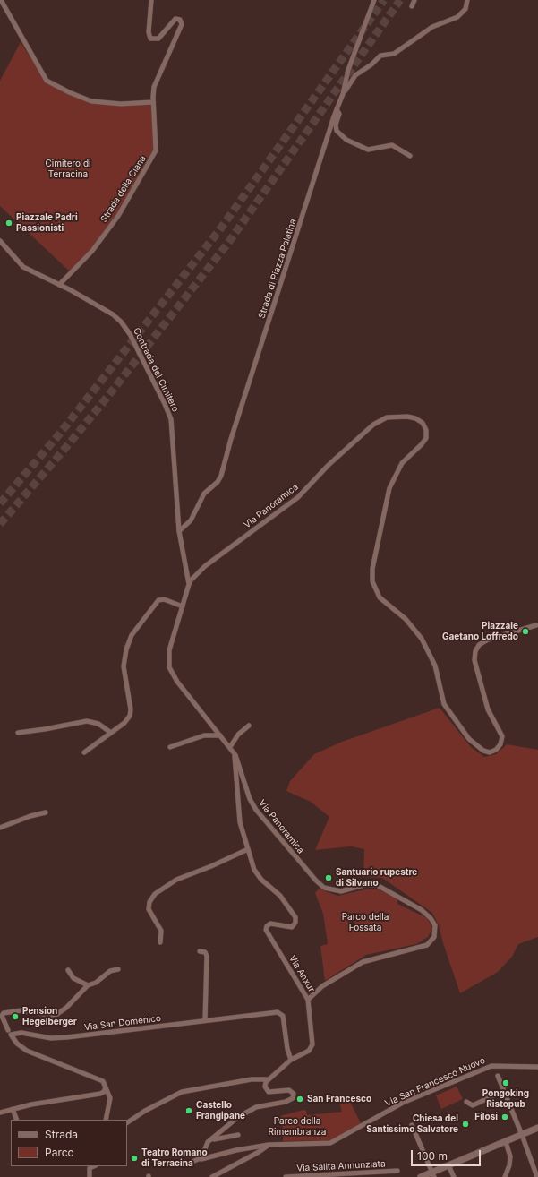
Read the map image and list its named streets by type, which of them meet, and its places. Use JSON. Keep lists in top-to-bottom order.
{
  "streets": {
    "street": [
      "Strada della Ciana",
      "Strada di Piazza Palatina",
      "Contrada del Cimitero",
      "Via Panoramica",
      "Via Anxur",
      "Via San Domenico",
      "Via San Francesco Nuovo",
      "Via Salita Annunziata"
    ]
  },
  "crossings": [
    ["Strada della Ciana", "Contrada del Cimitero"],
    ["Strada di Piazza Palatina", "Contrada del Cimitero"],
    ["Contrada del Cimitero", "Via Panoramica"],
    ["Via Panoramica", "Via Anxur"],
    ["Via Anxur", "Via San Domenico"]
  ],
  "parks": ["Cimitero di Terracina", "Parco della Fossata", "Parco della Rimembranza"],
  "places": [
    "Piazzale Padri Passionisti",
    "Piazzale Gaetano Loffredo",
    "Santuario rupestre di Silvano",
    "Pension Hegelberger",
    "Pongoking Ristopub",
    "San Francesco",
    "Castello Frangipane",
    "Filosi",
    "Chiesa del Santissimo Salvatore",
    "Teatro Romano di Terracina"
  ],
  "legend": ["Strada", "Parco"],
  "scale_bar": "100 m"
}
